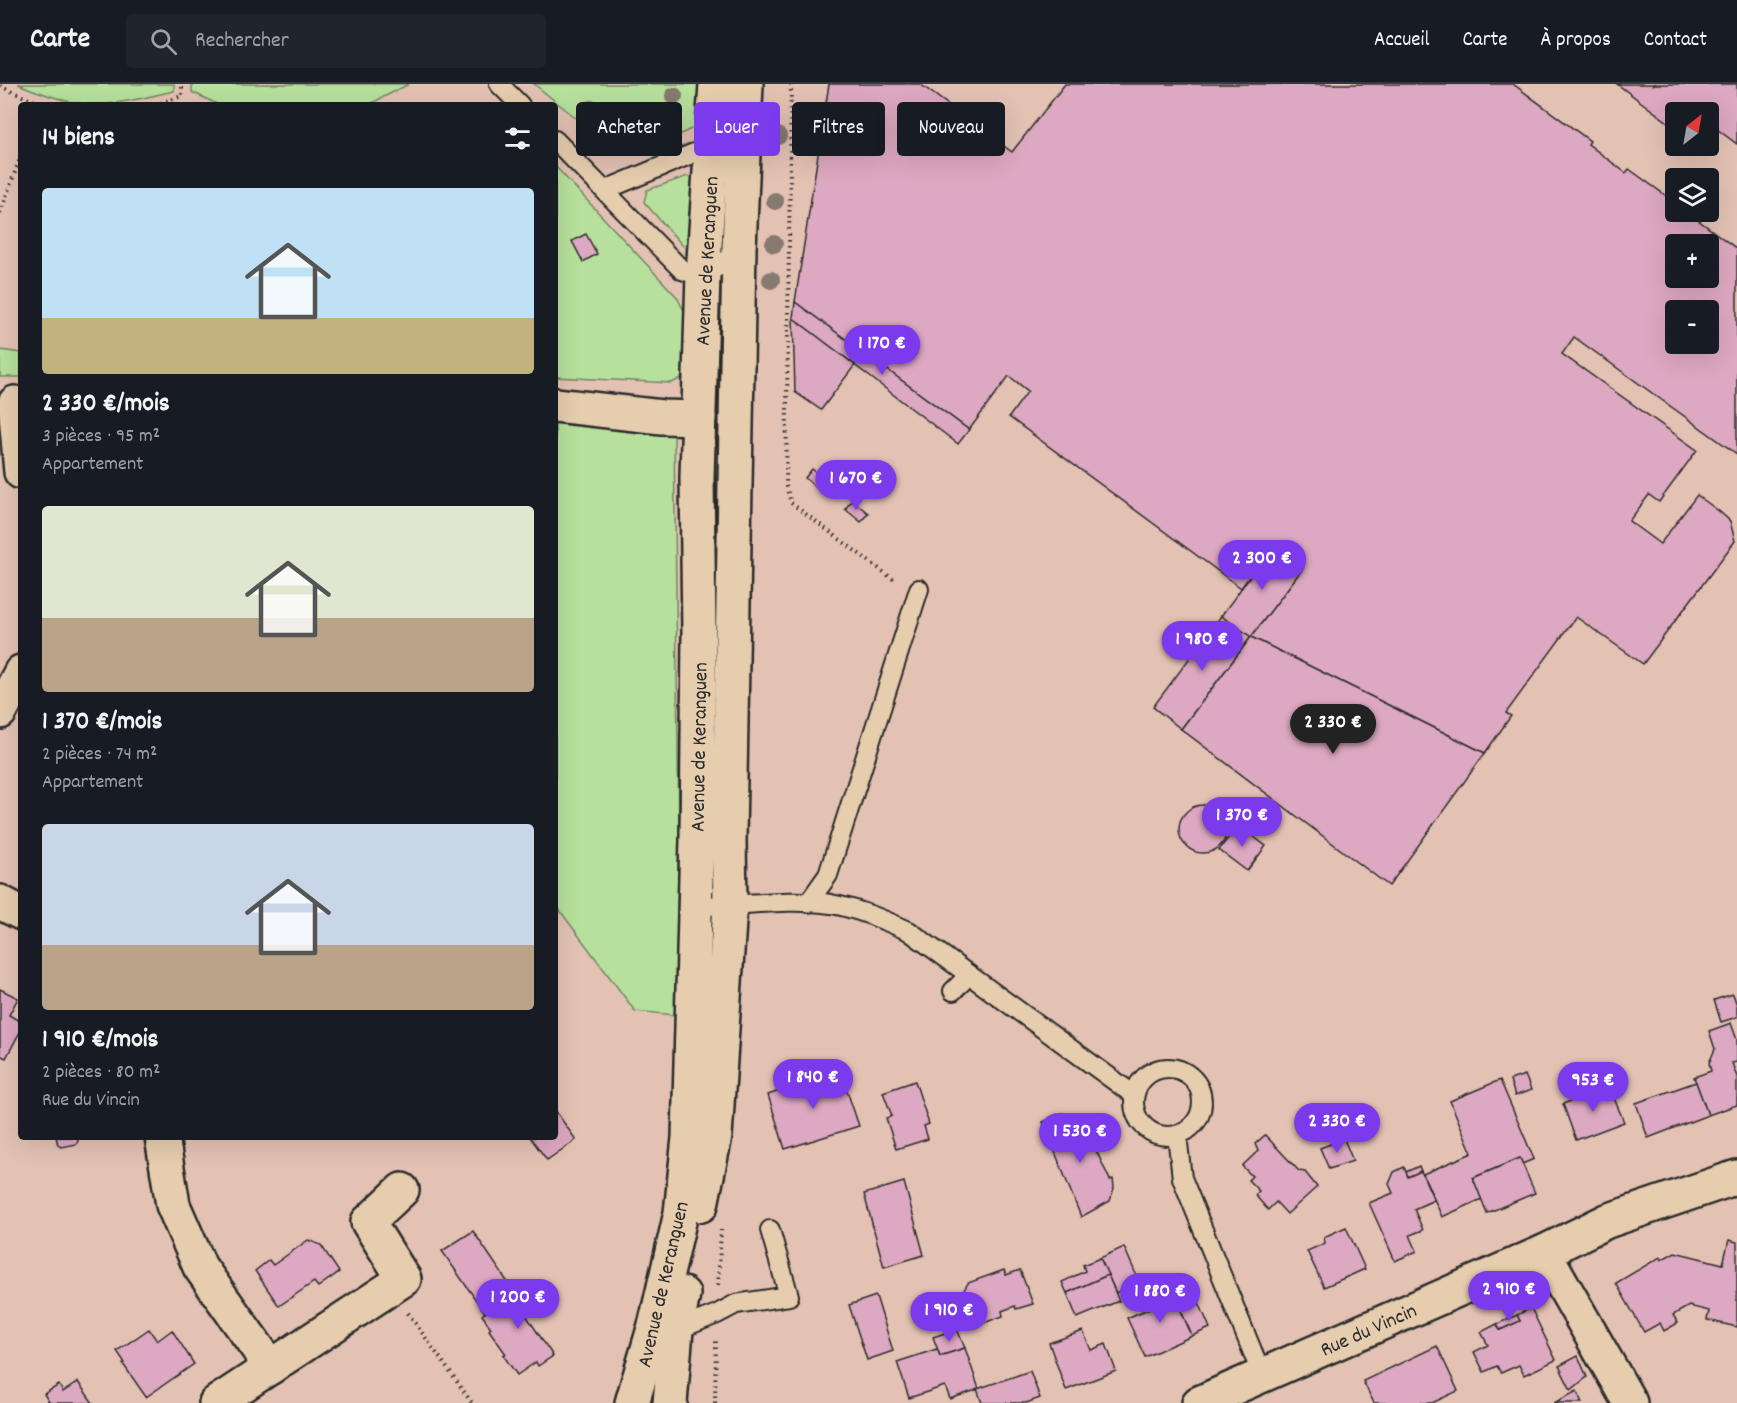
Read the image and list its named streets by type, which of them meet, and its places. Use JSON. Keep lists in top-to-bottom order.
{
  "streets": {
    "main road": ["Avenue de Keranguen", "Rue du Vincin"]
  },
  "north": "top right",
  "page": {
    "header": "Carte",
    "search": "Rechercher",
    "nav": [
      "Accueil",
      "Carte",
      "À propos",
      "Contact"
    ],
    "map_buttons": ["+", "−"],
    "chip": [
      "Acheter",
      "Louer",
      "Filtres",
      "Nouveau"
    ],
    "heading": "14 biens",
    "list": [
      {
        "name": "2 330 €/mois",
        "note": "3 pièces · 95 m² · Appartement"
      },
      {
        "name": "1 370 €/mois",
        "note": "2 pièces · 74 m² · Appartement"
      },
      {
        "name": "1 910 €/mois",
        "note": "2 pièces · 80 m² · Rue du Vincin"
      }
    ],
    "price": [
      "1 170 €",
      "1 670 €",
      "2 300 €",
      "1 980 €",
      "2 330 €",
      "1 370 €",
      "1 840 €",
      "953 €",
      "2 330 €",
      "1 530 €",
      "2 910 €",
      "1 880 €",
      "1 200 €",
      "1 910 €"
    ]
  }
}
